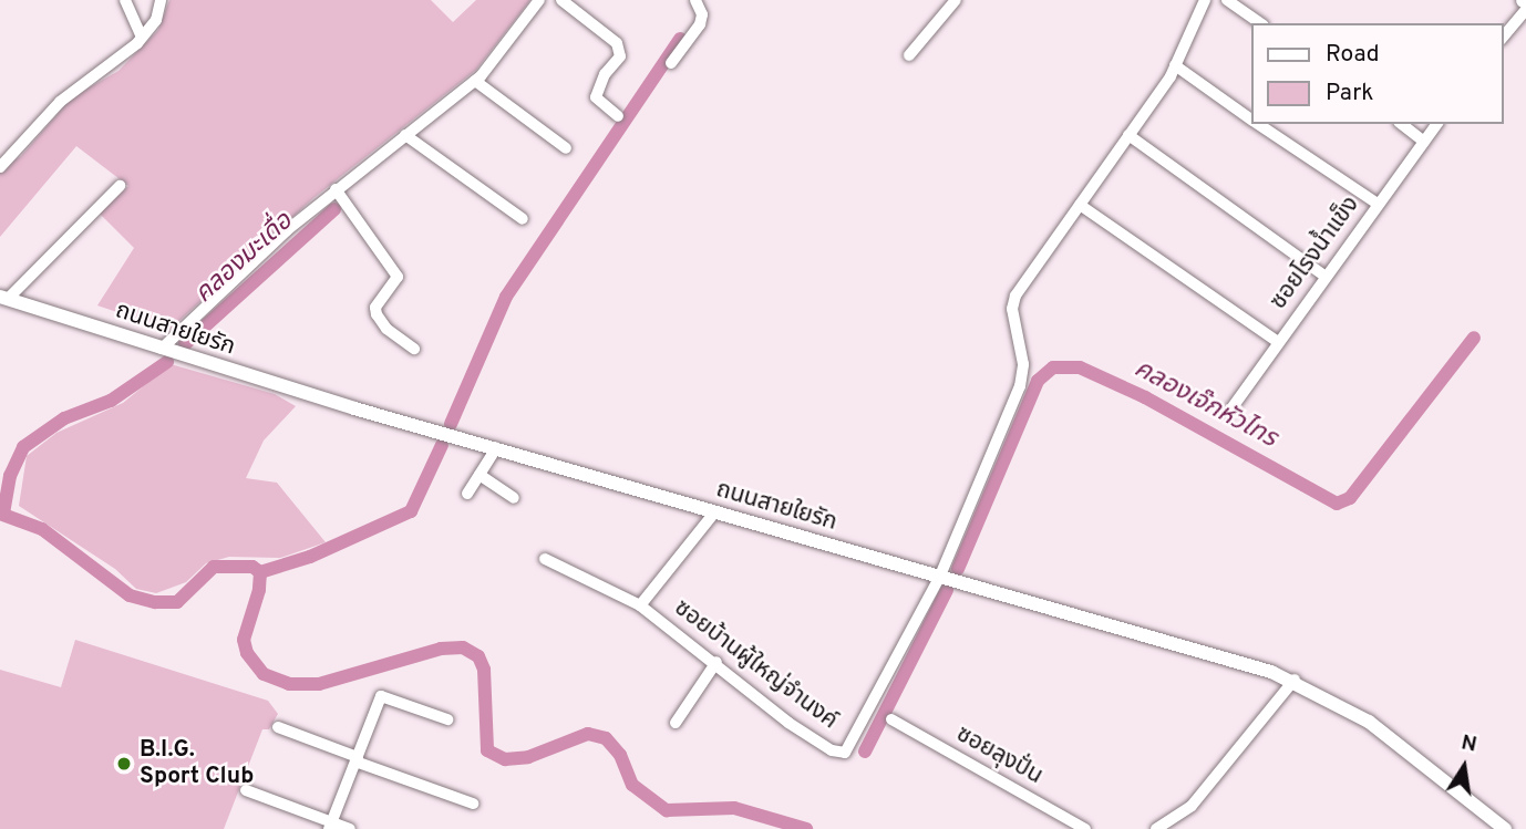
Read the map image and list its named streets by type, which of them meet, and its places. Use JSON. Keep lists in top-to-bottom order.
{
  "streets": {
    "street": [
      "ซอยโรงน้ำแข็ง",
      "ถนนสายใยรัก",
      "ซอยบ้านผู้ใหญ่จำนงค์",
      "ซอยลุงปั่น"
    ]
  },
  "crossings": [
    ["ถนนสายใยรัก", "ซอยบ้านผู้ใหญ่จำนงค์"]
  ],
  "water": ["คลองมะเดื่อ", "คลองเจ๊กหัวไทร"],
  "places": ["B.I.G. Sport Club"],
  "legend": ["Road", "Park"],
  "north": "top"
}
